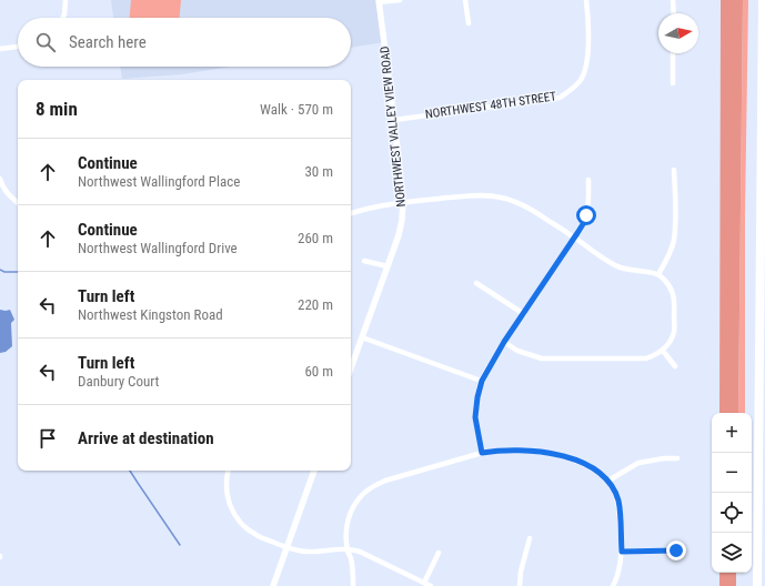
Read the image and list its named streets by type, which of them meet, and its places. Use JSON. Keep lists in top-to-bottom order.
{
  "streets": {
    "street": ["NORTHWEST 48TH STREET", "NORTHWEST VALLEY VIEW ROAD"]
  },
  "crossings": [
    ["NORTHWEST 48TH STREET", "NORTHWEST VALLEY VIEW ROAD"]
  ],
  "north": "right",
  "page": {
    "search": "Search here",
    "heading": ["8 min", "Walk · 570 m"],
    "list": [
      ["Continue", "Northwest Wallingford Place", "30 m"],
      ["Continue", "Northwest Wallingford Drive", "260 m"],
      ["Turn left", "Northwest Kingston Road", "220 m"],
      ["Turn left", "Danbury Court", "60 m"],
      "Arrive at destination"
    ],
    "map_buttons": ["+", "−"]
  }
}
